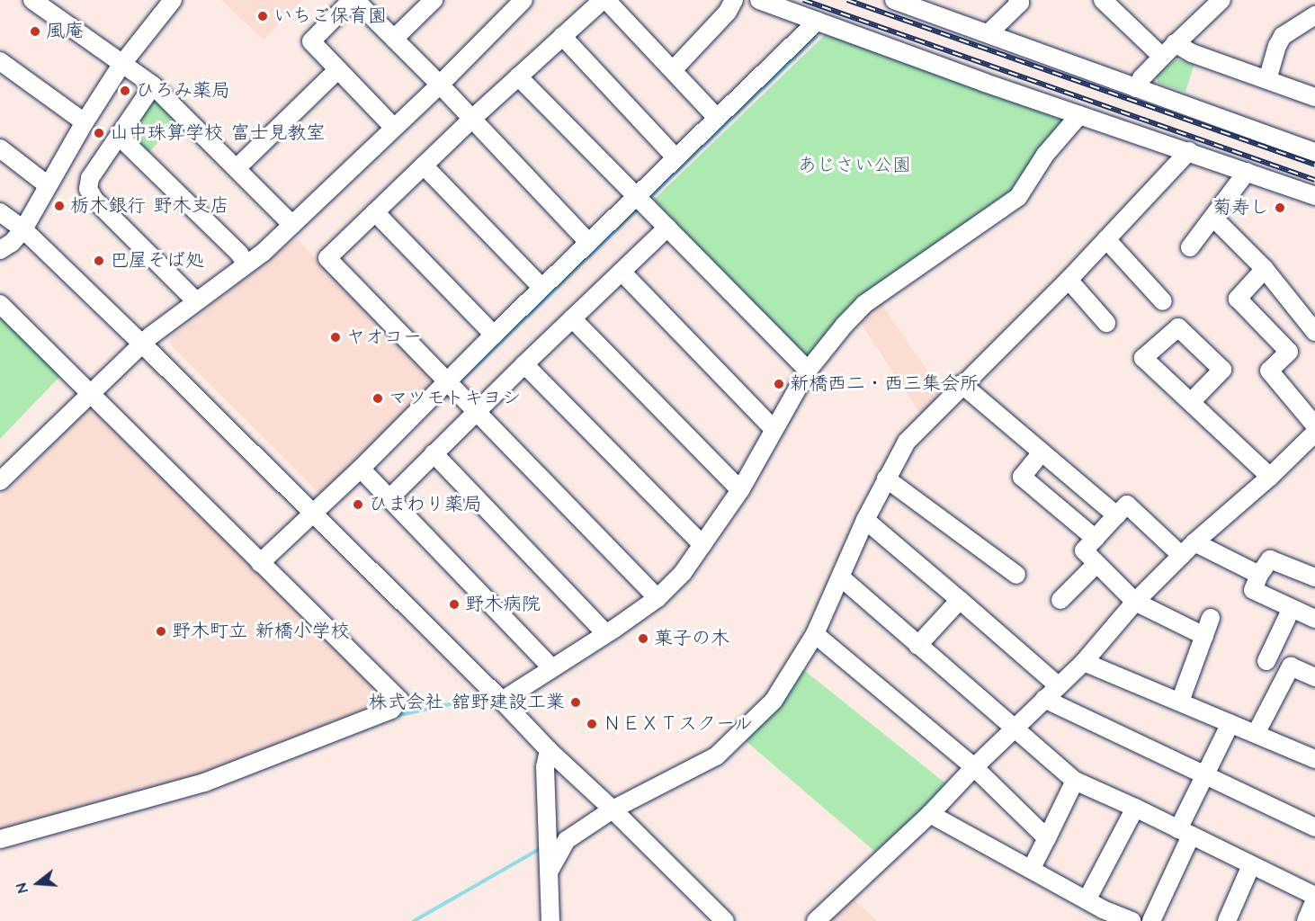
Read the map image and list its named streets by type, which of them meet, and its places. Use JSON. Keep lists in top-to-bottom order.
{
  "parks": ["あじさい公園"],
  "places": [
    "いちご保育園",
    "風庵",
    "ひろみ薬局",
    "山中珠算学校 富士見教室",
    "栃木銀行 野木支店",
    "菊寿し",
    "巴屋そば処",
    "ヤオコー",
    "新橋西二・西三集会所",
    "マツモトキヨシ",
    "ひまわり薬局",
    "野木病院",
    "野木町立 新橋小学校",
    "菓子の木",
    "株式会社 舘野建設工業",
    "ＮＥＸＴスクール"
  ],
  "north": "left"
}
